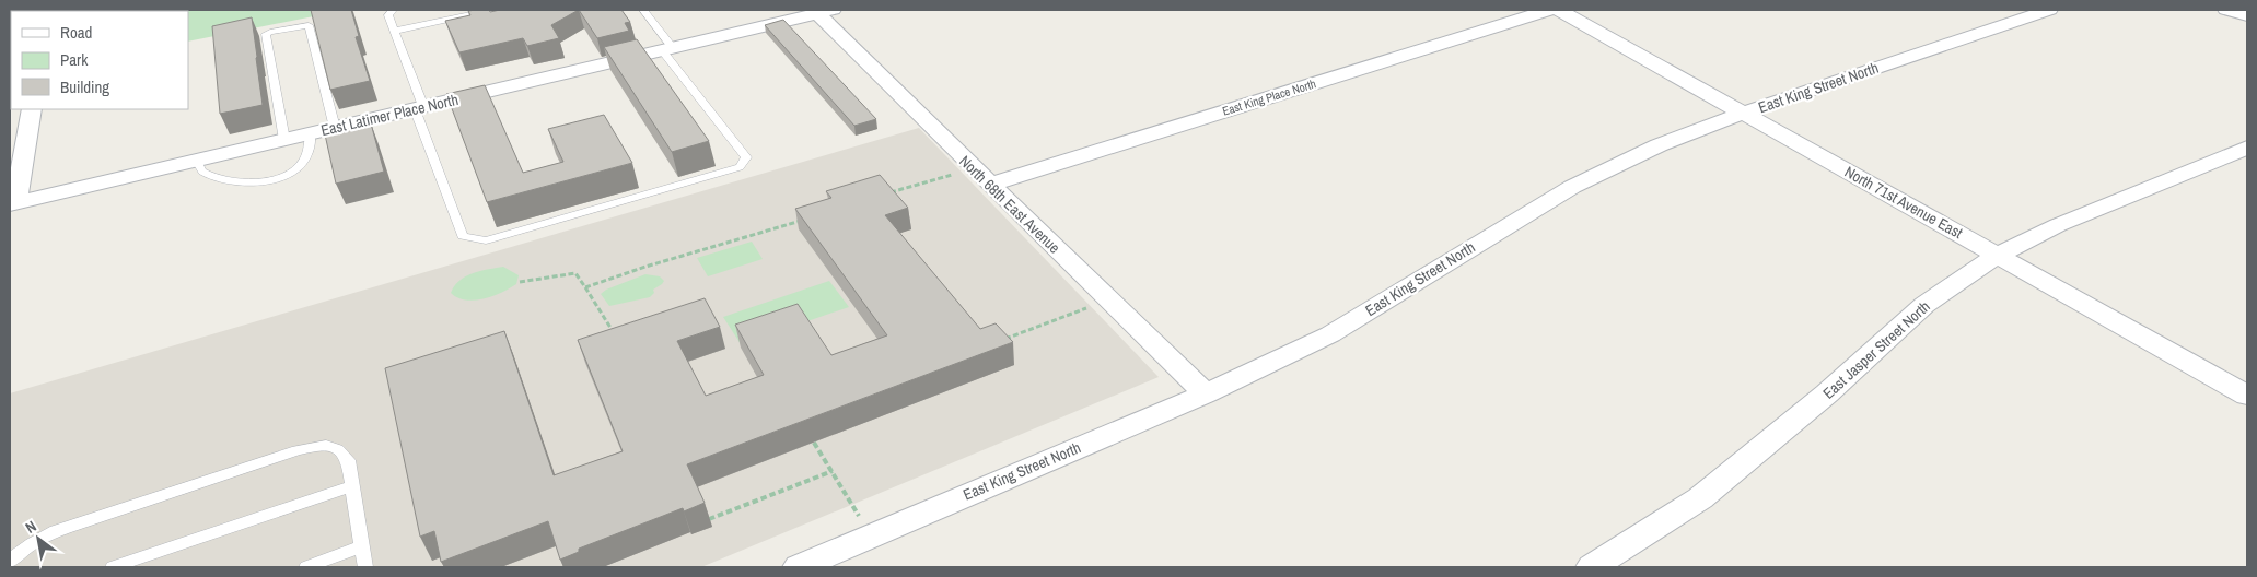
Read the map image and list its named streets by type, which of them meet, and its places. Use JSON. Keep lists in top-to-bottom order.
{
  "streets": {
    "street": [
      "East King Street North",
      "East King Place North",
      "East Latimer Place North",
      "North 71st Avenue East",
      "North 68th East Avenue",
      "East Jasper Street North"
    ]
  },
  "crossings": [
    ["East King Street North", "North 71st Avenue East"],
    ["East King Street North", "North 68th East Avenue"],
    ["East King Place North", "North 68th East Avenue"],
    ["East Latimer Place North", "North 68th East Avenue"],
    ["North 71st Avenue East", "East Jasper Street North"]
  ],
  "legend": ["Road", "Park", "Building"],
  "north": "top left"
}
